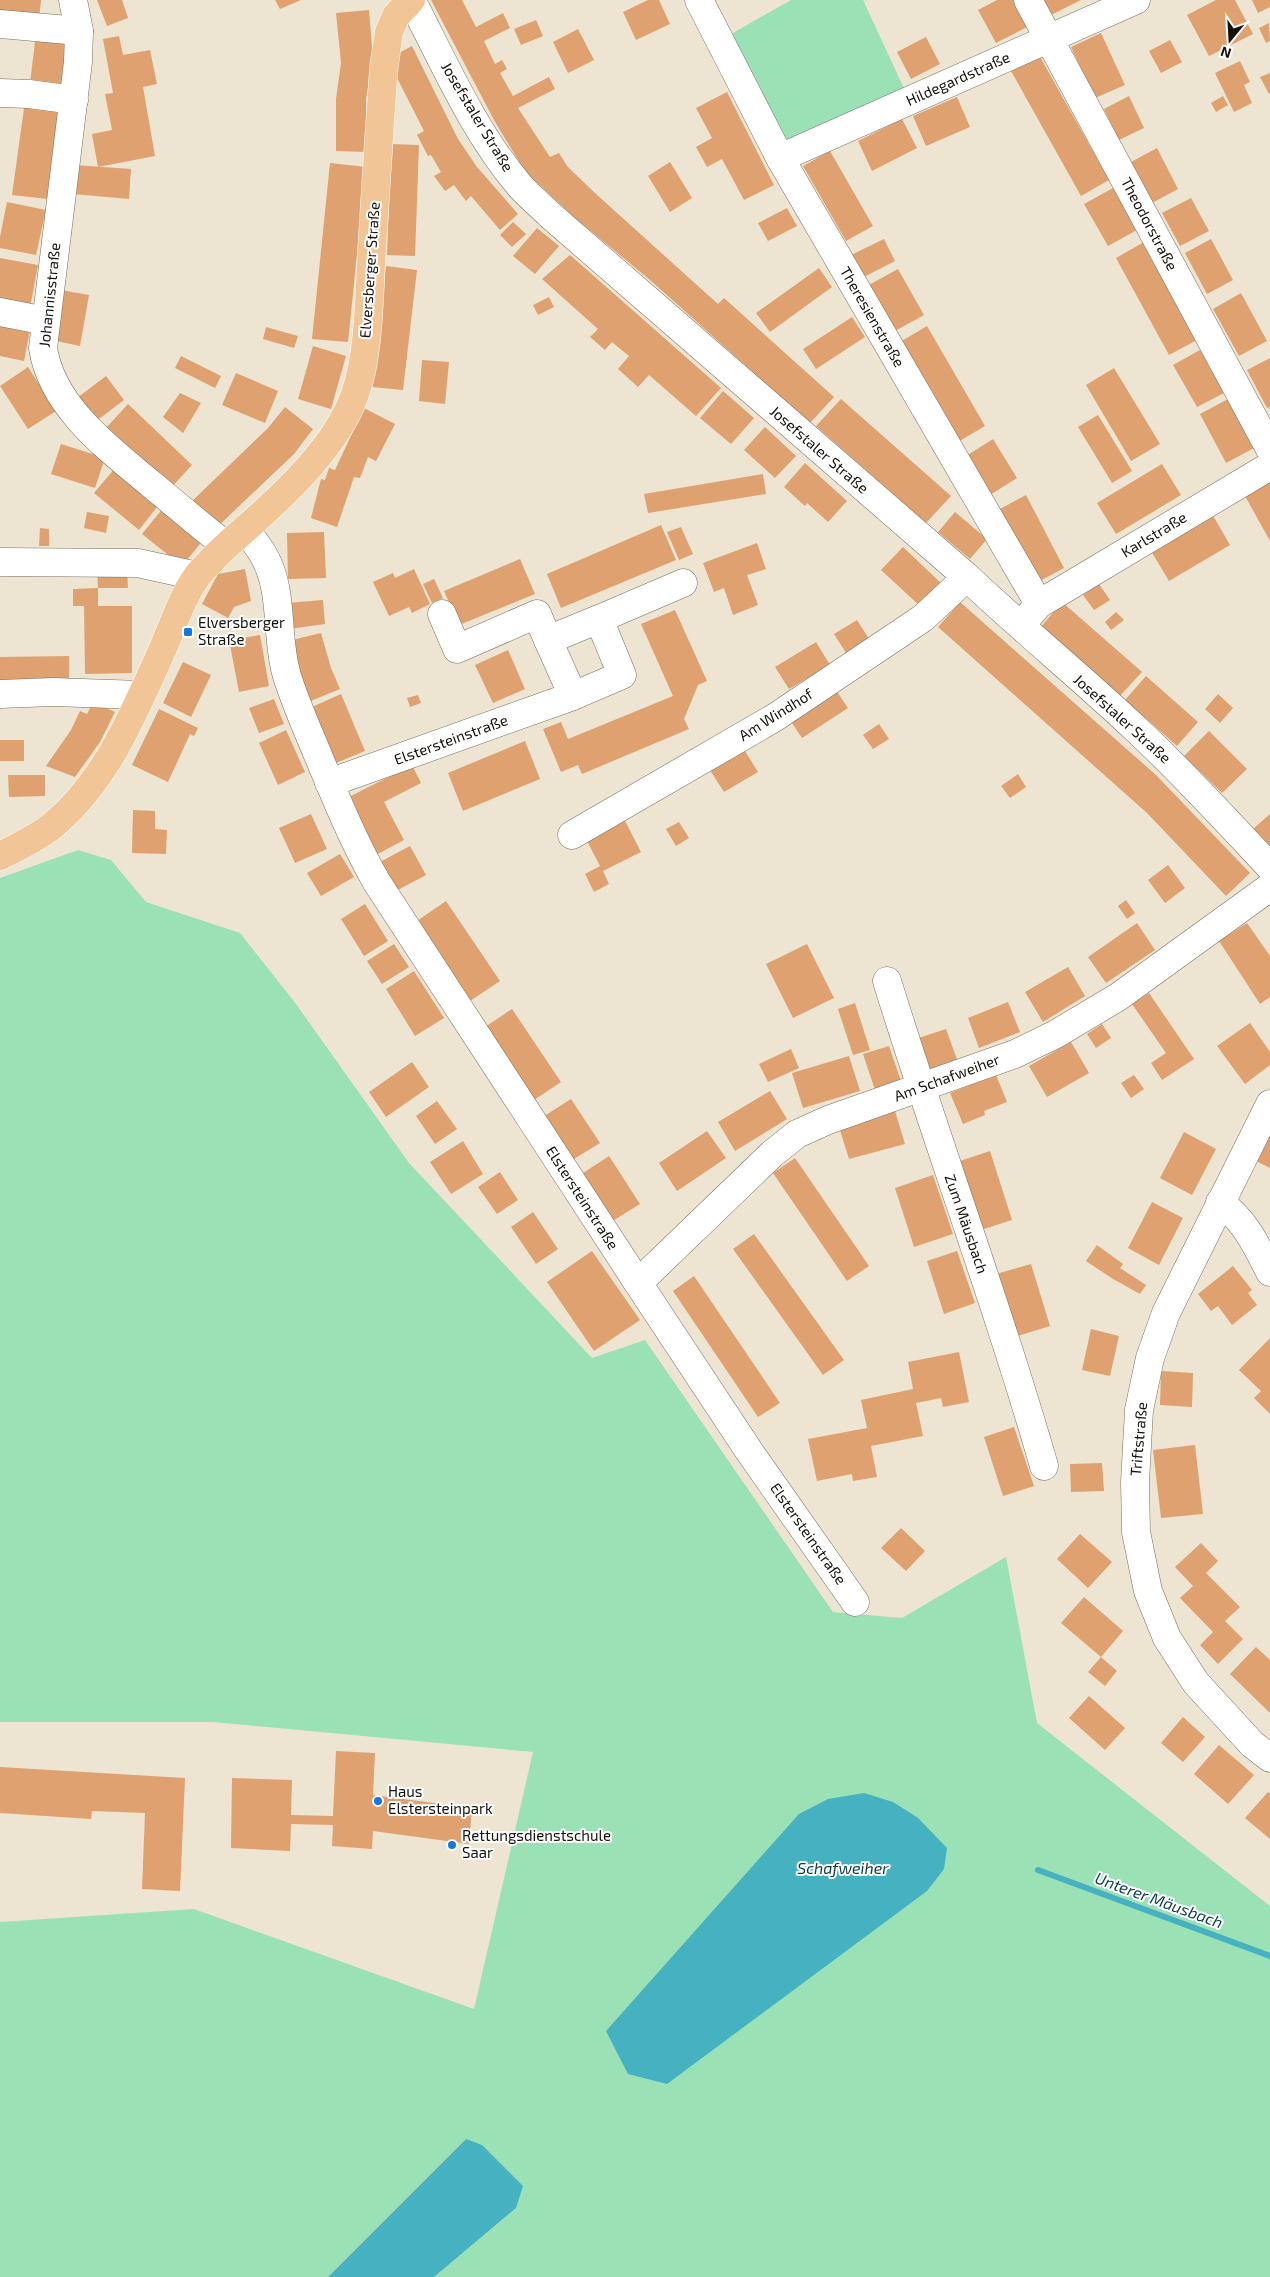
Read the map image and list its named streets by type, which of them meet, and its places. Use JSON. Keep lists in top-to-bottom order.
{
  "streets": {
    "main road": ["Elversberger Straße"],
    "street": [
      "Hildegardstraße",
      "Josefstaler Straße",
      "Theodorstraße",
      "Johannisstraße",
      "Theresienstraße",
      "Karlstraße",
      "Am Windhof",
      "Elstersteinstraße",
      "Am Schafweiher",
      "Zum Mäusbach",
      "Triftstraße"
    ]
  },
  "crossings": [
    ["Hildegardstraße", "Theodorstraße"],
    ["Hildegardstraße", "Theresienstraße"],
    ["Josefstaler Straße", "Elversberger Straße"],
    ["Josefstaler Straße", "Am Windhof"],
    ["Elversberger Straße", "Johannisstraße"],
    ["Elversberger Straße", "Elstersteinstraße"],
    ["Johannisstraße", "Elstersteinstraße"],
    ["Theresienstraße", "Karlstraße"],
    ["Elstersteinstraße", "Am Schafweiher"],
    ["Am Schafweiher", "Zum Mäusbach"]
  ],
  "water": ["Schafweiher", "Unterer Mäusbach"],
  "places": {
    "transit": ["Elversberger Straße"],
    "other": ["Haus Elstersteinpark", "Rettungsdienstschule Saar"]
  },
  "north": "bottom"
}
